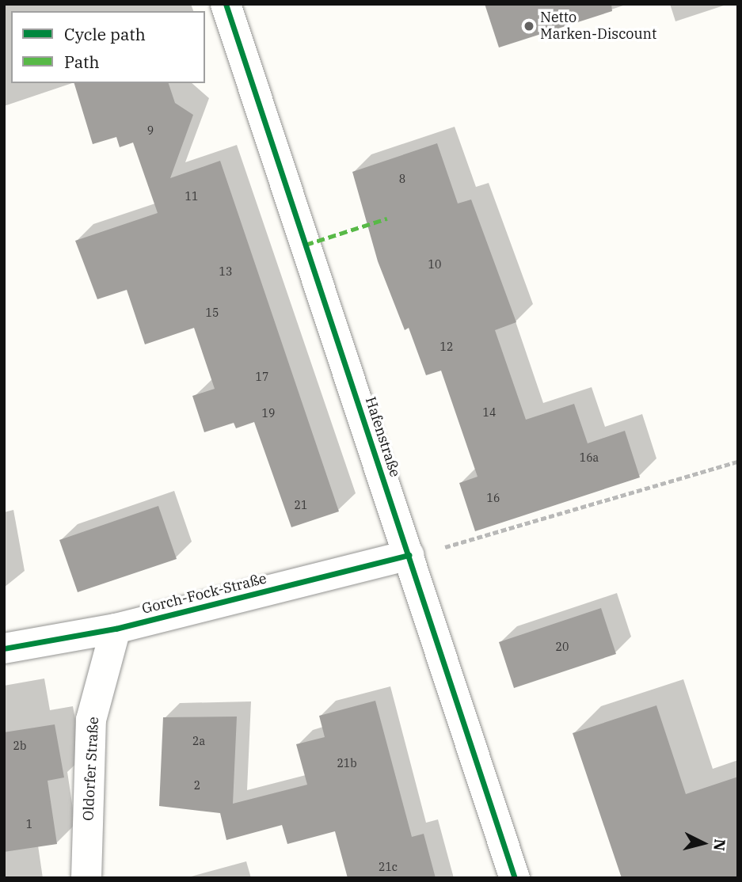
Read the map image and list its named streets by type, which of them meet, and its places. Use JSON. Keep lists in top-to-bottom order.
{
  "streets": {
    "street": ["Hafenstraße", "Gorch-Fock-Straße", "Oldorfer Straße"]
  },
  "crossings": [
    ["Hafenstraße", "Gorch-Fock-Straße"],
    ["Gorch-Fock-Straße", "Oldorfer Straße"]
  ],
  "places": ["Netto Marken-Discount"],
  "house_numbers": [
    "9",
    "8",
    "11",
    "10",
    "13",
    "15",
    "12",
    "17",
    "14",
    "19",
    "16a",
    "16",
    "21",
    "20",
    "2a",
    "2b",
    "21b",
    "2",
    "1",
    "21c"
  ],
  "legend": ["Cycle path", "Path"],
  "north": "right"
}
